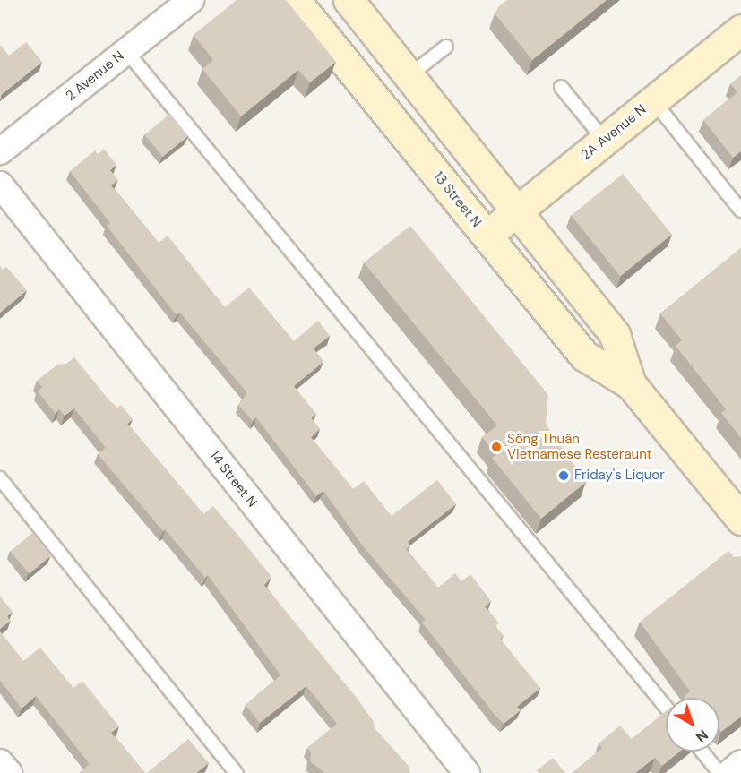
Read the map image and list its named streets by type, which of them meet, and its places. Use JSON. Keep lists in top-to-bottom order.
{
  "streets": {
    "street": [
      "2 Avenue N",
      "2A Avenue N",
      "13 Street N",
      "14 Street N"
    ]
  },
  "crossings": [
    ["2A Avenue N", "13 Street N"]
  ],
  "places": ["Sông Thuân Vietnamese Resteraunt", "Friday's Liquor"],
  "north": "bottom right"
}
